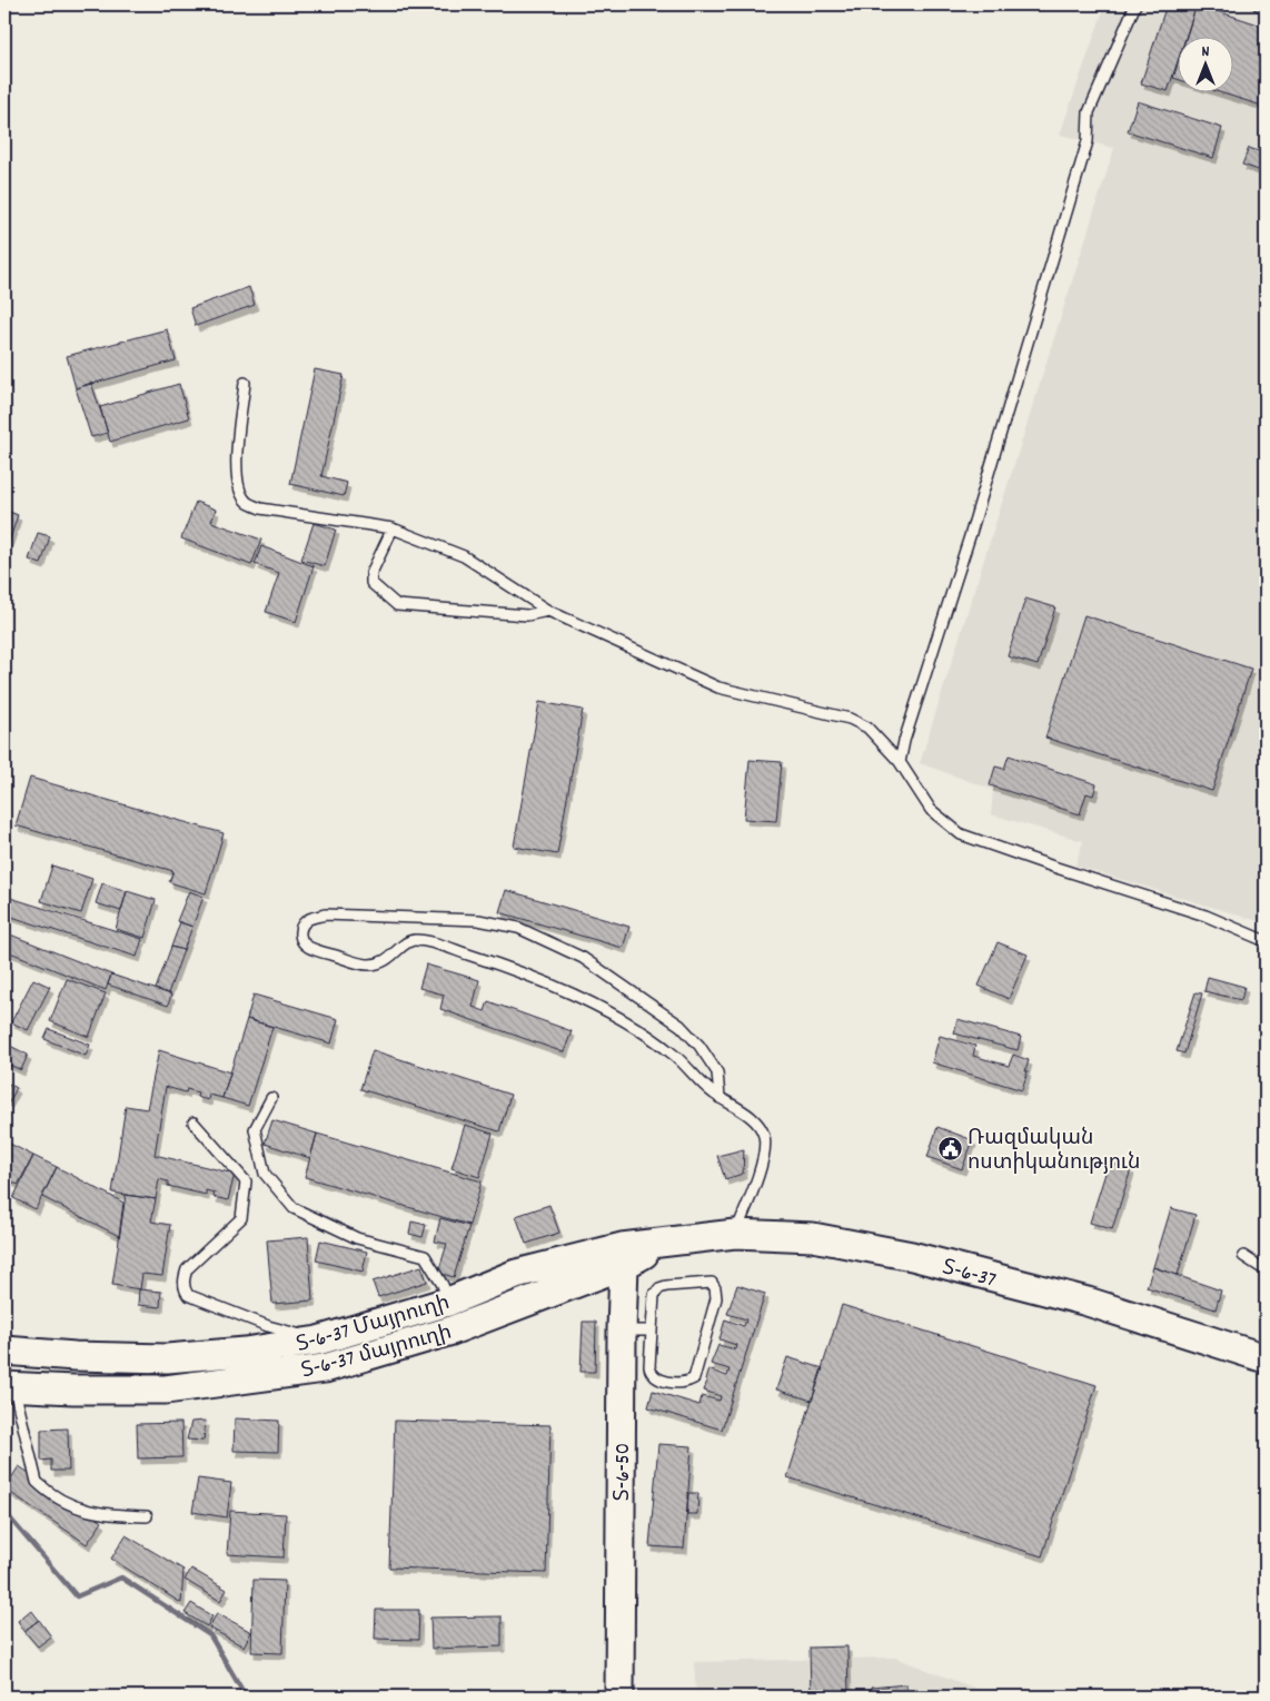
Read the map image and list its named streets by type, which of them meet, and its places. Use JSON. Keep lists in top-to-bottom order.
{
  "streets": {
    "main road": [
      "Տ-6-37",
      "Տ-6-37 Մայրուղի",
      "Տ-6-37 մայրուղի",
      "Տ-6-50"
    ]
  },
  "crossings": [
    ["Տ-6-37", "Տ-6-37 մայրուղի"],
    ["Տ-6-37 Մայրուղի", "Տ-6-37 մայրուղի"],
    ["Տ-6-37 Մայրուղի", "Տ-6-50"],
    ["Տ-6-37 մայրուղի", "Տ-6-50"]
  ],
  "places": {
    "public building": ["Ռազմական ոստիկանություն"]
  },
  "north": "top"
}
